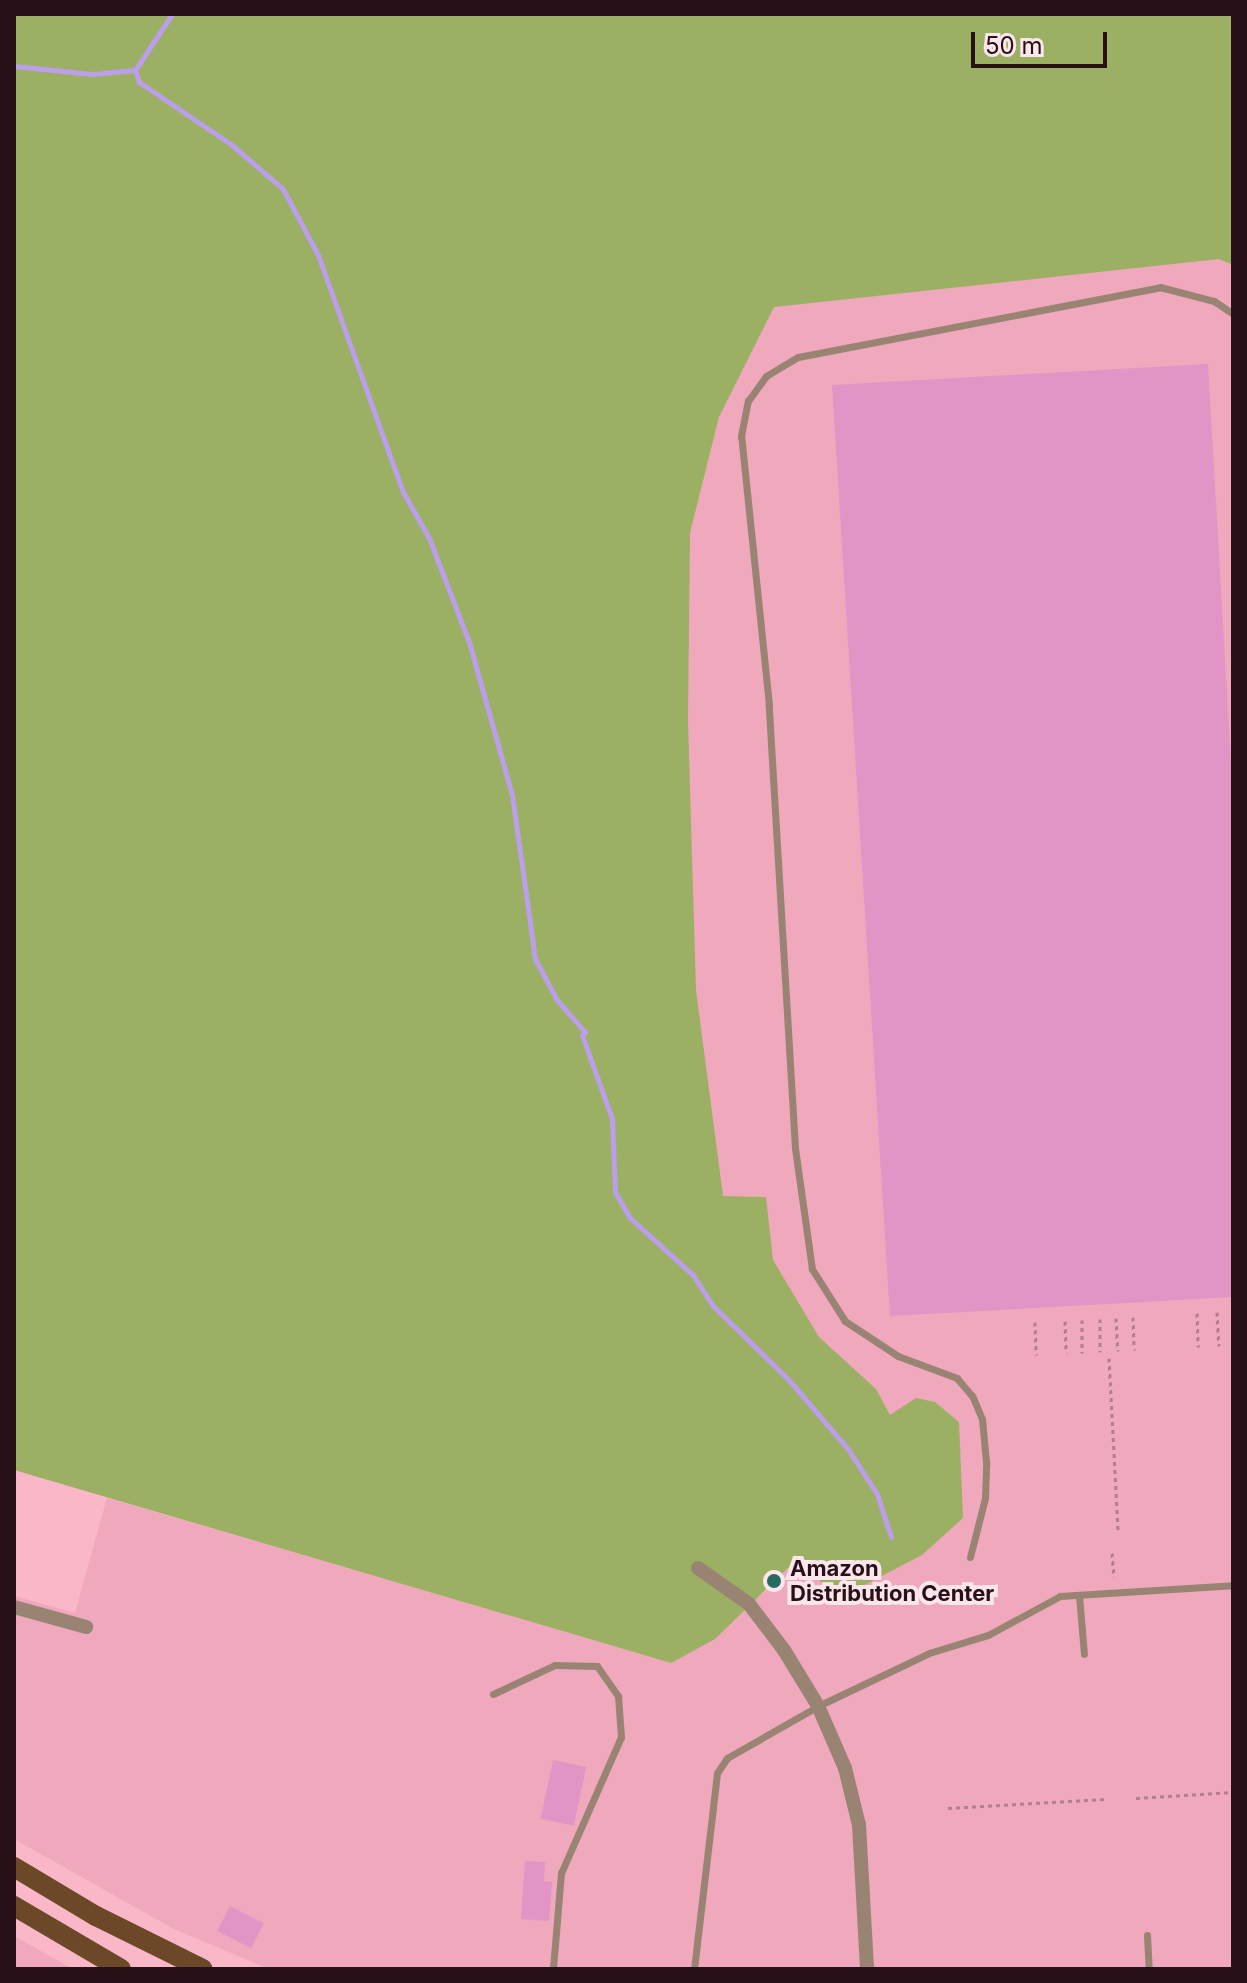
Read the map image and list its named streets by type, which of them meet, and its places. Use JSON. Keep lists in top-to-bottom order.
{
  "places": ["Amazon Distribution Center"],
  "scale_bar": "50 m"
}
